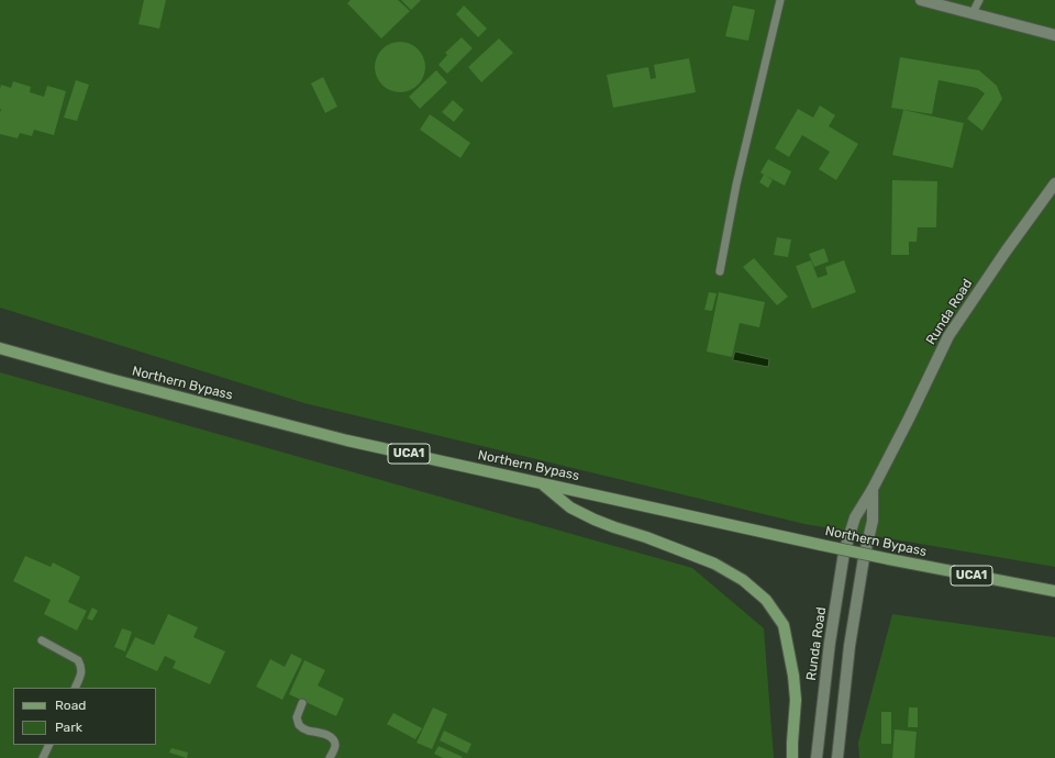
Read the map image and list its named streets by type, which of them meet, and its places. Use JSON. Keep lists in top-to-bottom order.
{
  "streets": {
    "main road": ["Northern Bypass", "UCA1"],
    "street": ["Runda Road"]
  },
  "legend": ["Road", "Park"]
}
